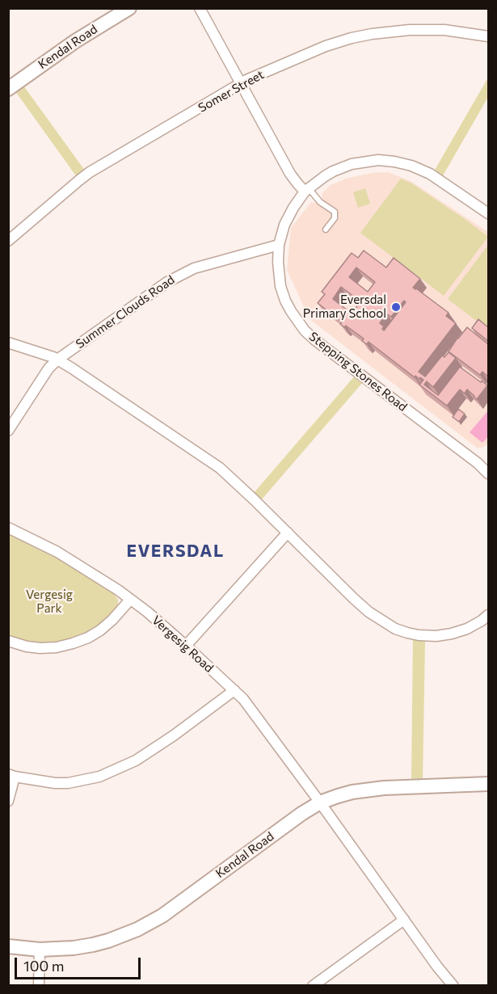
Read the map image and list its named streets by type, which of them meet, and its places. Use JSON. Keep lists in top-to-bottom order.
{
  "streets": {
    "street": [
      "Kendal Road",
      "Somer Street",
      "Summer Clouds Road",
      "Stepping Stones Road",
      "Vergesig Road"
    ]
  },
  "crossings": [
    ["Kendal Road", "Vergesig Road"],
    ["Summer Clouds Road", "Stepping Stones Road"]
  ],
  "districts": ["EVERSDAL"],
  "parks": ["Vergesig Park"],
  "places": ["Eversdal Primary School"],
  "scale_bar": "100 m"
}
